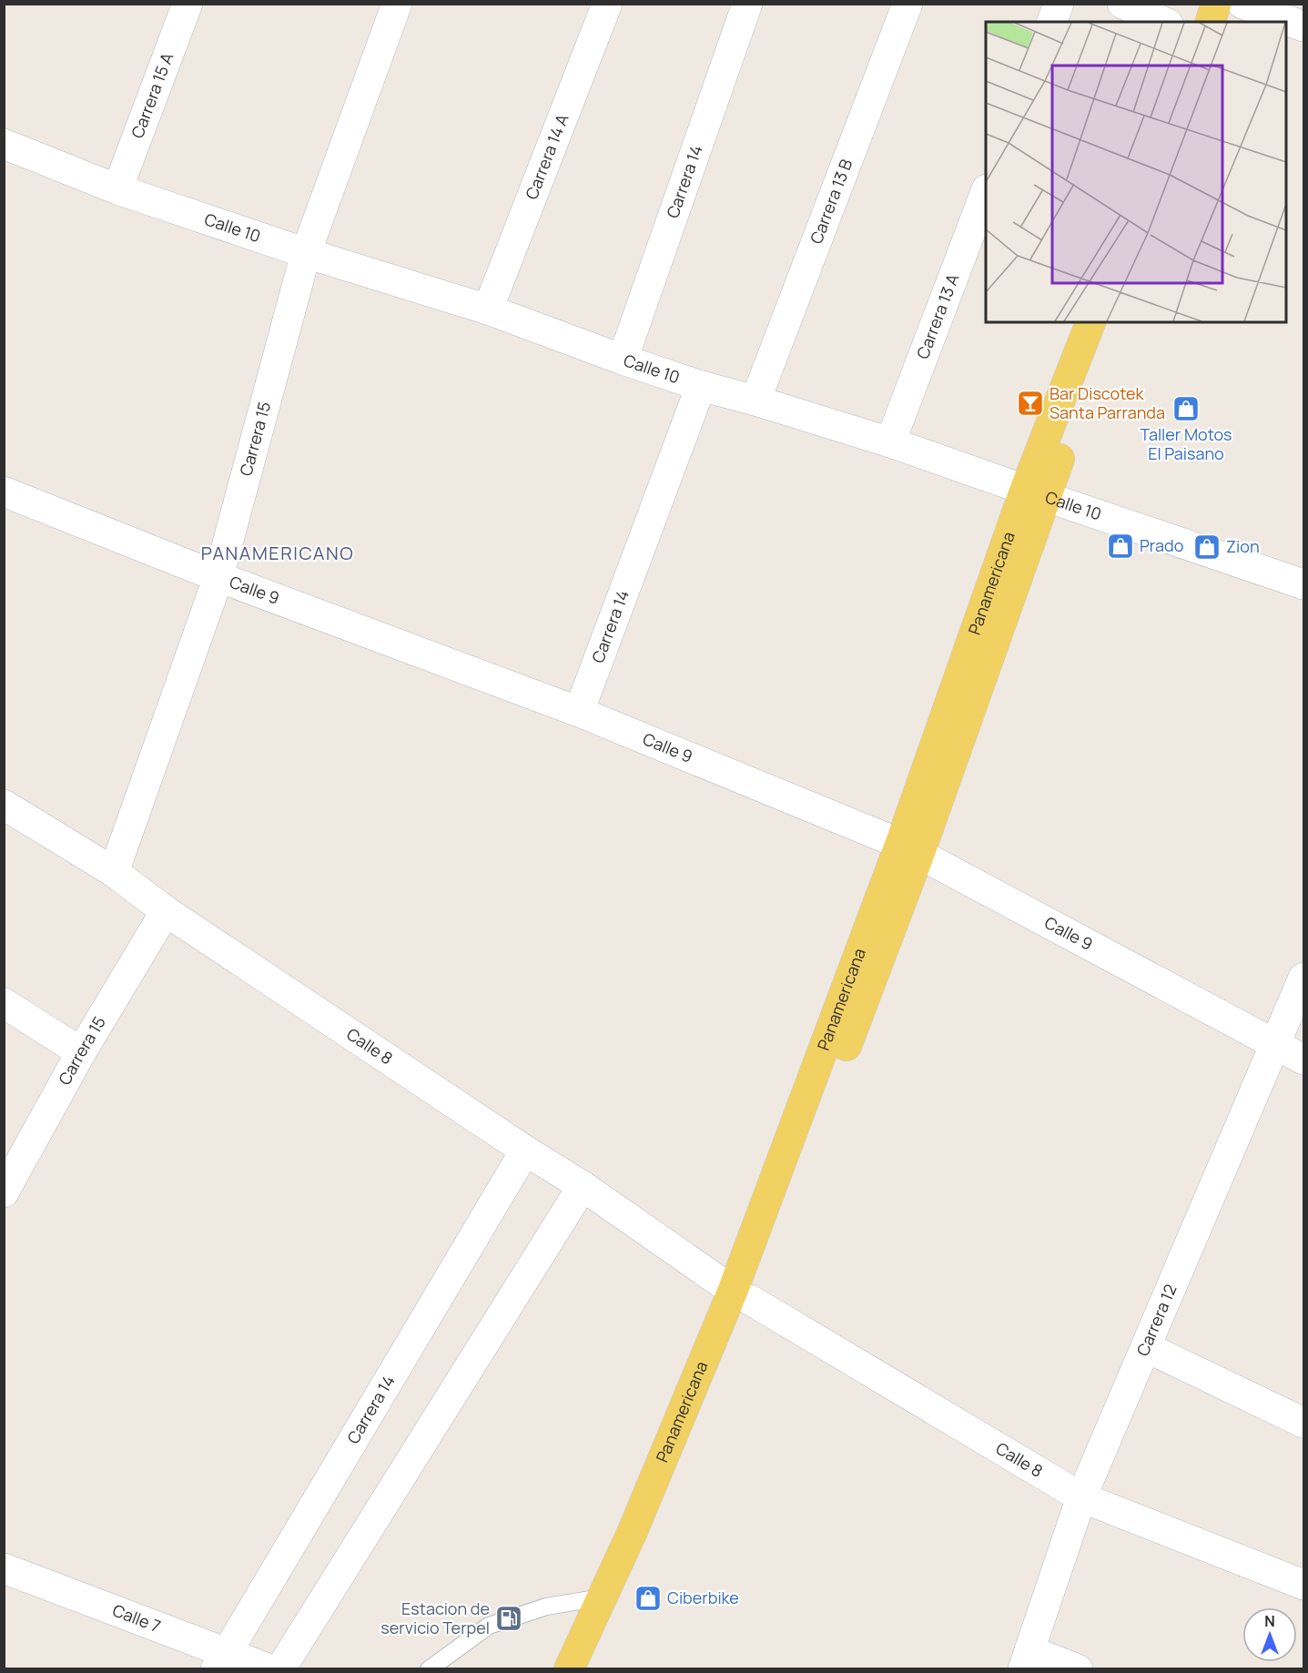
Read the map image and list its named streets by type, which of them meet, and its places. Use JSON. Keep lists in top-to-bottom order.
{
  "streets": {
    "main road": ["Panamericana"],
    "street": [
      "Carrera 15 A",
      "Carrera 14 A",
      "Carrera 14",
      "Carrera 13 B",
      "Calle 10",
      "Carrera 13 A",
      "Carrera 15",
      "Calle 9",
      "Calle 8",
      "Carrera 12",
      "Calle 7"
    ]
  },
  "crossings": [
    ["Carrera 15 A", "Calle 10"],
    ["Carrera 14 A", "Calle 10"],
    ["Carrera 14", "Calle 10"],
    ["Carrera 14", "Calle 9"],
    ["Carrera 14", "Calle 8"],
    ["Carrera 14", "Calle 7"],
    ["Carrera 13 B", "Calle 10"],
    ["Calle 10", "Carrera 13 A"],
    ["Calle 10", "Carrera 15"],
    ["Calle 10", "Panamericana"],
    ["Carrera 15", "Calle 9"],
    ["Carrera 15", "Calle 8"],
    ["Panamericana", "Calle 9"],
    ["Panamericana", "Calle 8"],
    ["Calle 9", "Carrera 12"],
    ["Calle 8", "Carrera 12"]
  ],
  "districts": ["PANAMERICANO"],
  "places": {
    "bar": ["Bar Discotek Santa Parranda"],
    "shop": [
      "Taller Motos El Paisano",
      "Prado",
      "Zion",
      "Ciberbike"
    ],
    "fuel station": ["Estacion de servicio Terpel"]
  },
  "north": "top"
}
